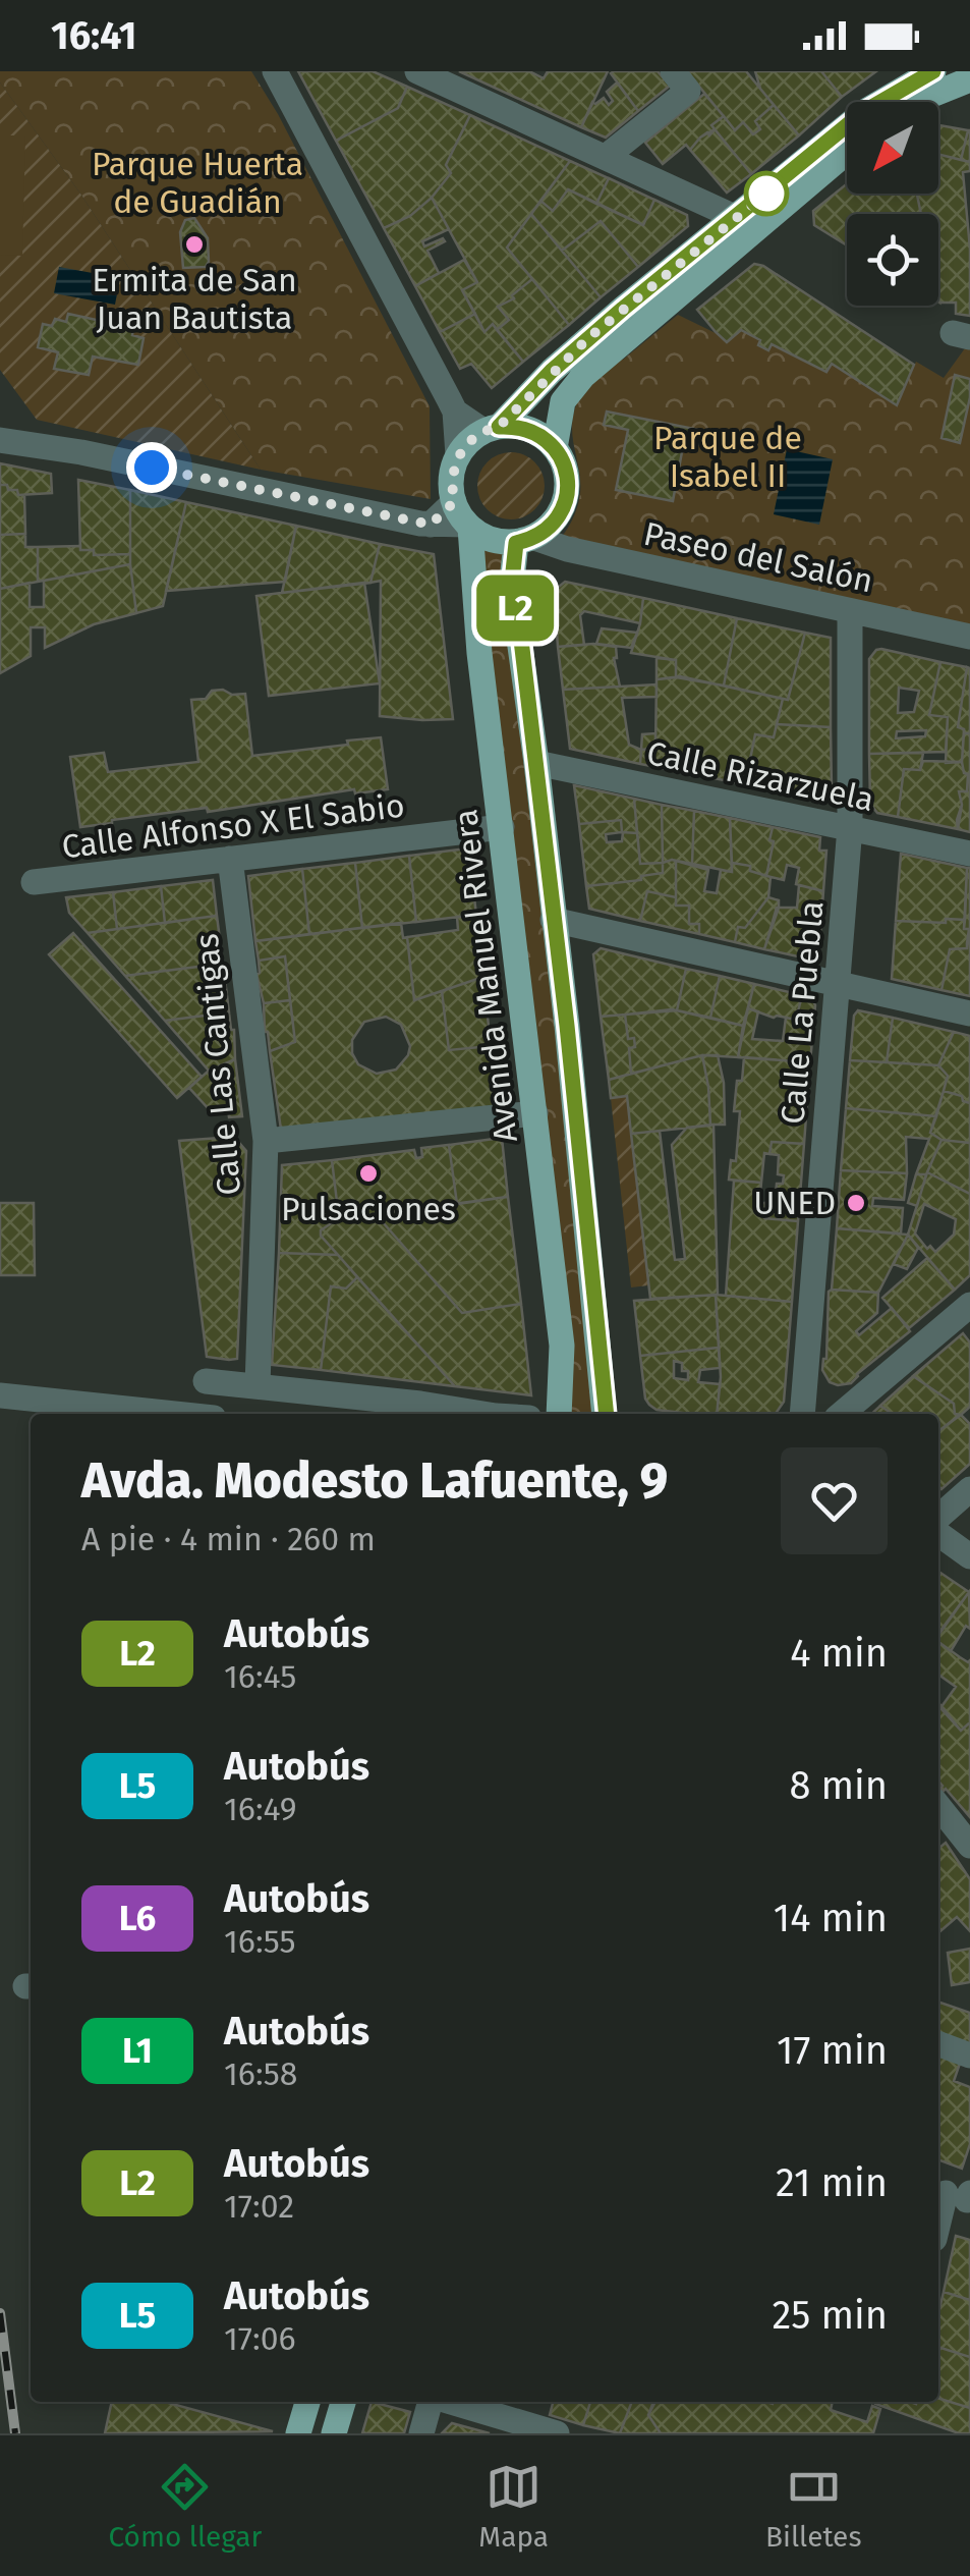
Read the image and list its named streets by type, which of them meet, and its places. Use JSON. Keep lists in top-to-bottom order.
{
  "streets": {
    "main road": ["Avenida Manuel Rivera"],
    "street": [
      "Paseo del Salón",
      "Calle Rizarzuela",
      "Calle Alfonso X El Sabio",
      "Calle La Puebla",
      "Calle Las Cantigas"
    ]
  },
  "crossings": [
    ["Paseo del Salón", "Avenida Manuel Rivera"],
    ["Paseo del Salón", "Calle La Puebla"],
    ["Calle Rizarzuela", "Calle La Puebla"],
    ["Calle Alfonso X El Sabio", "Avenida Manuel Rivera"],
    ["Calle Alfonso X El Sabio", "Calle Las Cantigas"]
  ],
  "parks": ["Parque Huerta de Guadián", "Parque de Isabel II"],
  "places": ["Ermita de San Juan Bautista", "Pulsaciones", "UNED"],
  "lines": ["bus line L2"],
  "north": "bottom left",
  "page": {
    "status": "16:41",
    "on_map": "L2",
    "heading": ["Avda. Modesto Lafuente, 9", "A pie · 4 min · 260 m"],
    "list": [
      {
        "mark": "L2",
        "name": "Autobús",
        "note": "16:45",
        "value": "4 min"
      },
      {
        "mark": "L5",
        "name": "Autobús",
        "note": "16:49",
        "value": "8 min"
      },
      {
        "mark": "L6",
        "name": "Autobús",
        "note": "16:55",
        "value": "14 min"
      },
      {
        "mark": "L1",
        "name": "Autobús",
        "note": "16:58",
        "value": "17 min"
      },
      {
        "mark": "L2",
        "name": "Autobús",
        "note": "17:02",
        "value": "21 min"
      },
      {
        "mark": "L5",
        "name": "Autobús",
        "note": "17:06",
        "value": "25 min"
      }
    ],
    "tabs": ["Cómo llegar", "Mapa", "Billetes"]
  }
}
